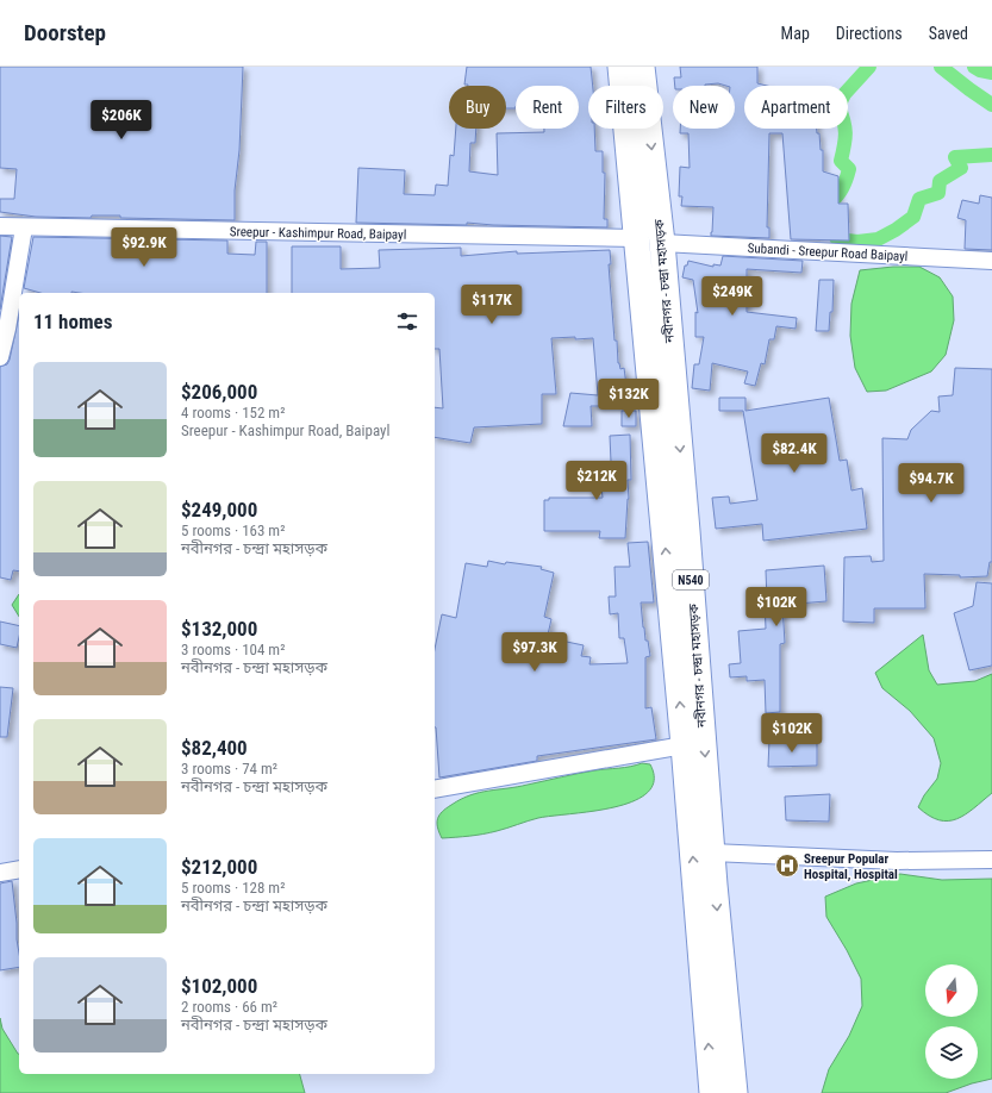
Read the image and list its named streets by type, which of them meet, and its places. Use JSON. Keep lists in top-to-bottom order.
{
  "streets": {
    "highway": ["নবীনগর - চন্দ্রা মহাসড়ক", "N540"],
    "street": ["Sreepur - Kashimpur Road, Baipayl", "Subandi - Sreepur Road Baipayl"]
  },
  "crossings": [
    ["Sreepur - Kashimpur Road, Baipayl", "নবীনগর - চন্দ্রা মহাসড়ক"],
    ["Subandi - Sreepur Road Baipayl", "নবীনগর - চন্দ্রা মহাসড়ক"]
  ],
  "places": {
    "hospital": ["Sreepur Popular Hospital, Hospital"]
  },
  "north": "bottom",
  "page": {
    "header": "Doorstep",
    "nav": ["Map", "Directions", "Saved"],
    "chip": [
      "Buy",
      "Rent",
      "Filters",
      "New",
      "Apartment"
    ],
    "price": [
      "$206K",
      "$92.9K",
      "$249K",
      "$117K",
      "$132K",
      "$82.4K",
      "$212K",
      "$94.7K",
      "$102K",
      "$97.3K",
      "$102K"
    ],
    "heading": "11 homes",
    "list": [
      {
        "name": "$206,000",
        "note": "4 rooms · 152 m² · Sreepur - Kashimpur Road, Baipayl"
      },
      {
        "name": "$249,000",
        "note": "5 rooms · 163 m² · নবীনগর - চন্দ্রা মহাসড়ক"
      },
      {
        "name": "$132,000",
        "note": "3 rooms · 104 m² · নবীনগর - চন্দ্রা মহাসড়ক"
      },
      {
        "name": "$82,400",
        "note": "3 rooms · 74 m² · নবীনগর - চন্দ্রা মহাসড়ক"
      },
      {
        "name": "$212,000",
        "note": "5 rooms · 128 m² · নবীনগর - চন্দ্রা মহাসড়ক"
      },
      {
        "name": "$102,000",
        "note": "2 rooms · 66 m² · নবীনগর - চন্দ্রা মহাসড়ক"
      }
    ]
  }
}
